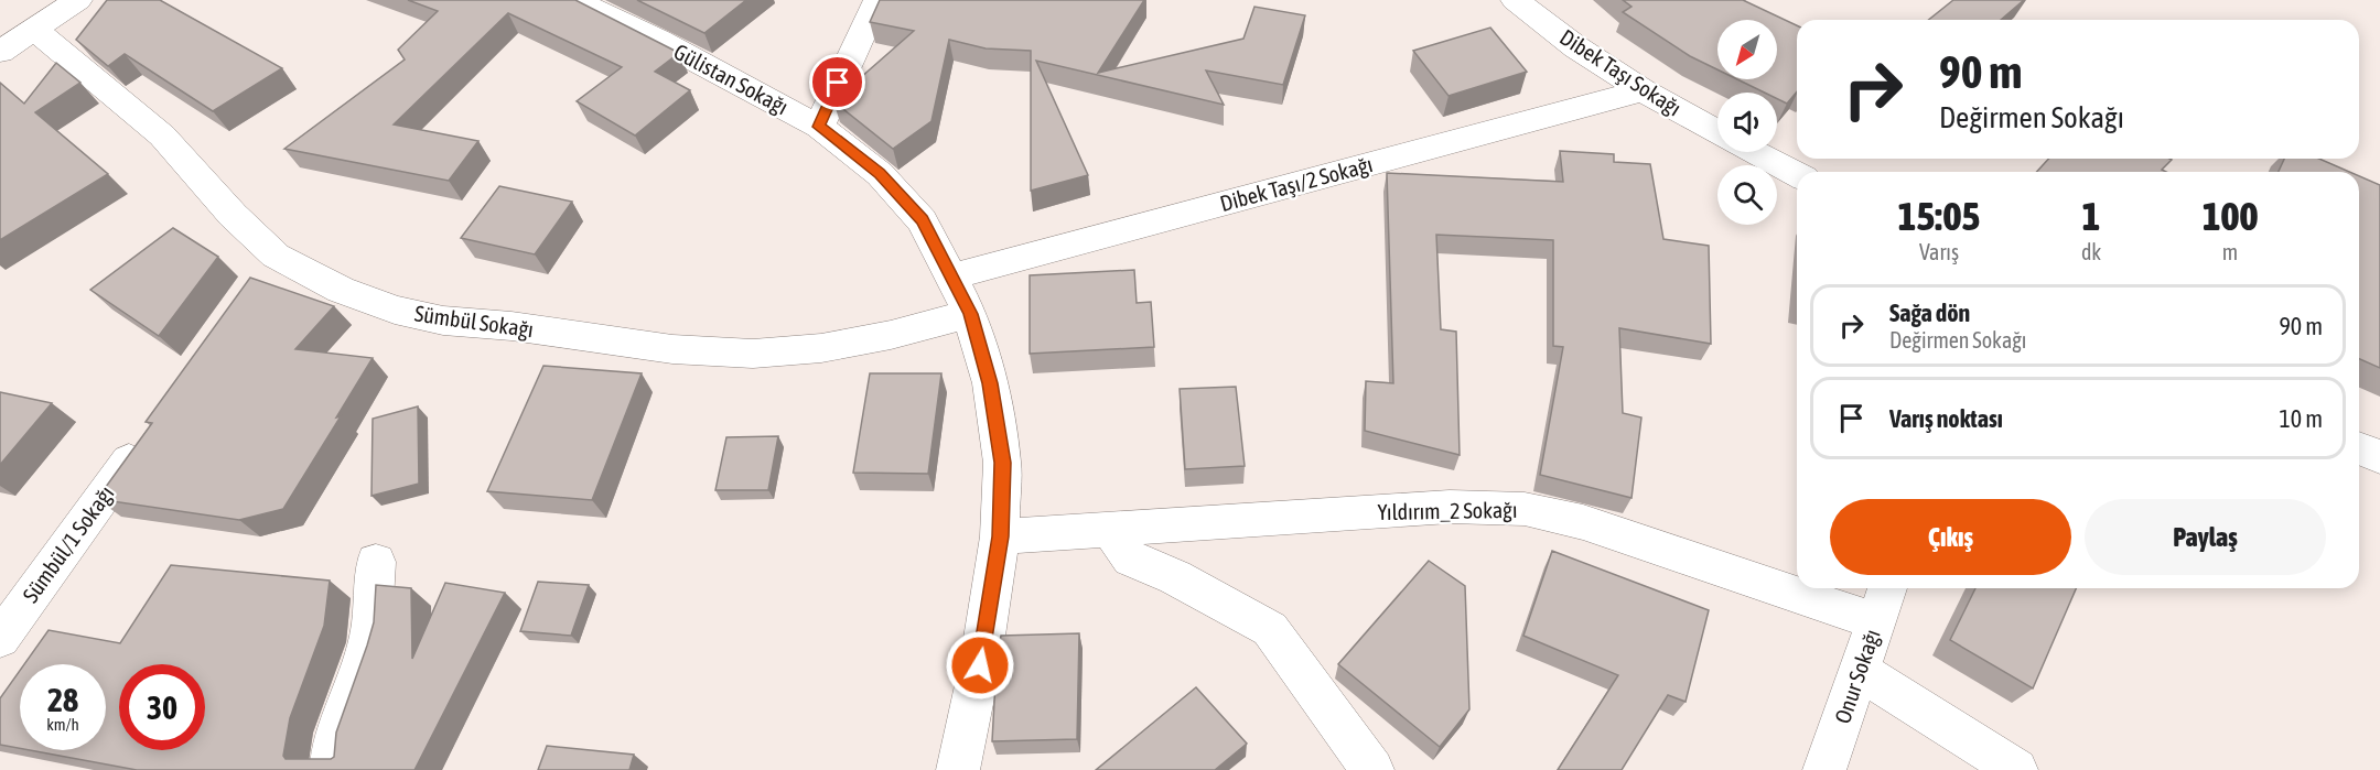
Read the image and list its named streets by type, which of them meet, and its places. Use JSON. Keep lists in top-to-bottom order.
{
  "streets": {
    "street": [
      "Dibek Taşı Sokağı",
      "Gülistan Sokağı",
      "Dibek Taşı/2 Sokağı",
      "Sümbül Sokağı",
      "Yıldırım_2 Sokağı",
      "Sümbül/1 Sokağı",
      "Onur Sokağı"
    ]
  },
  "crossings": [
    ["Dibek Taşı Sokağı", "Dibek Taşı/2 Sokağı"],
    ["Gülistan Sokağı", "Dibek Taşı/2 Sokağı"],
    ["Gülistan Sokağı", "Sümbül Sokağı"],
    ["Gülistan Sokağı", "Yıldırım_2 Sokağı"],
    ["Yıldırım_2 Sokağı", "Onur Sokağı"]
  ],
  "north": "bottom left",
  "page": {
    "turn": ["90 m", "Değirmen Sokağı"],
    "eta": [
      "15:05",
      "Varış",
      "1",
      "dk",
      "100",
      "m"
    ],
    "list": [
      {
        "name": "Sağa dön",
        "note": "Değirmen Sokağı",
        "value": "90 m"
      },
      {
        "name": "Varış noktası",
        "value": "10 m"
      }
    ],
    "buttons": ["Çıkış", "Paylaş"],
    "speed": "28 km/h",
    "limit": "30"
  }
}
